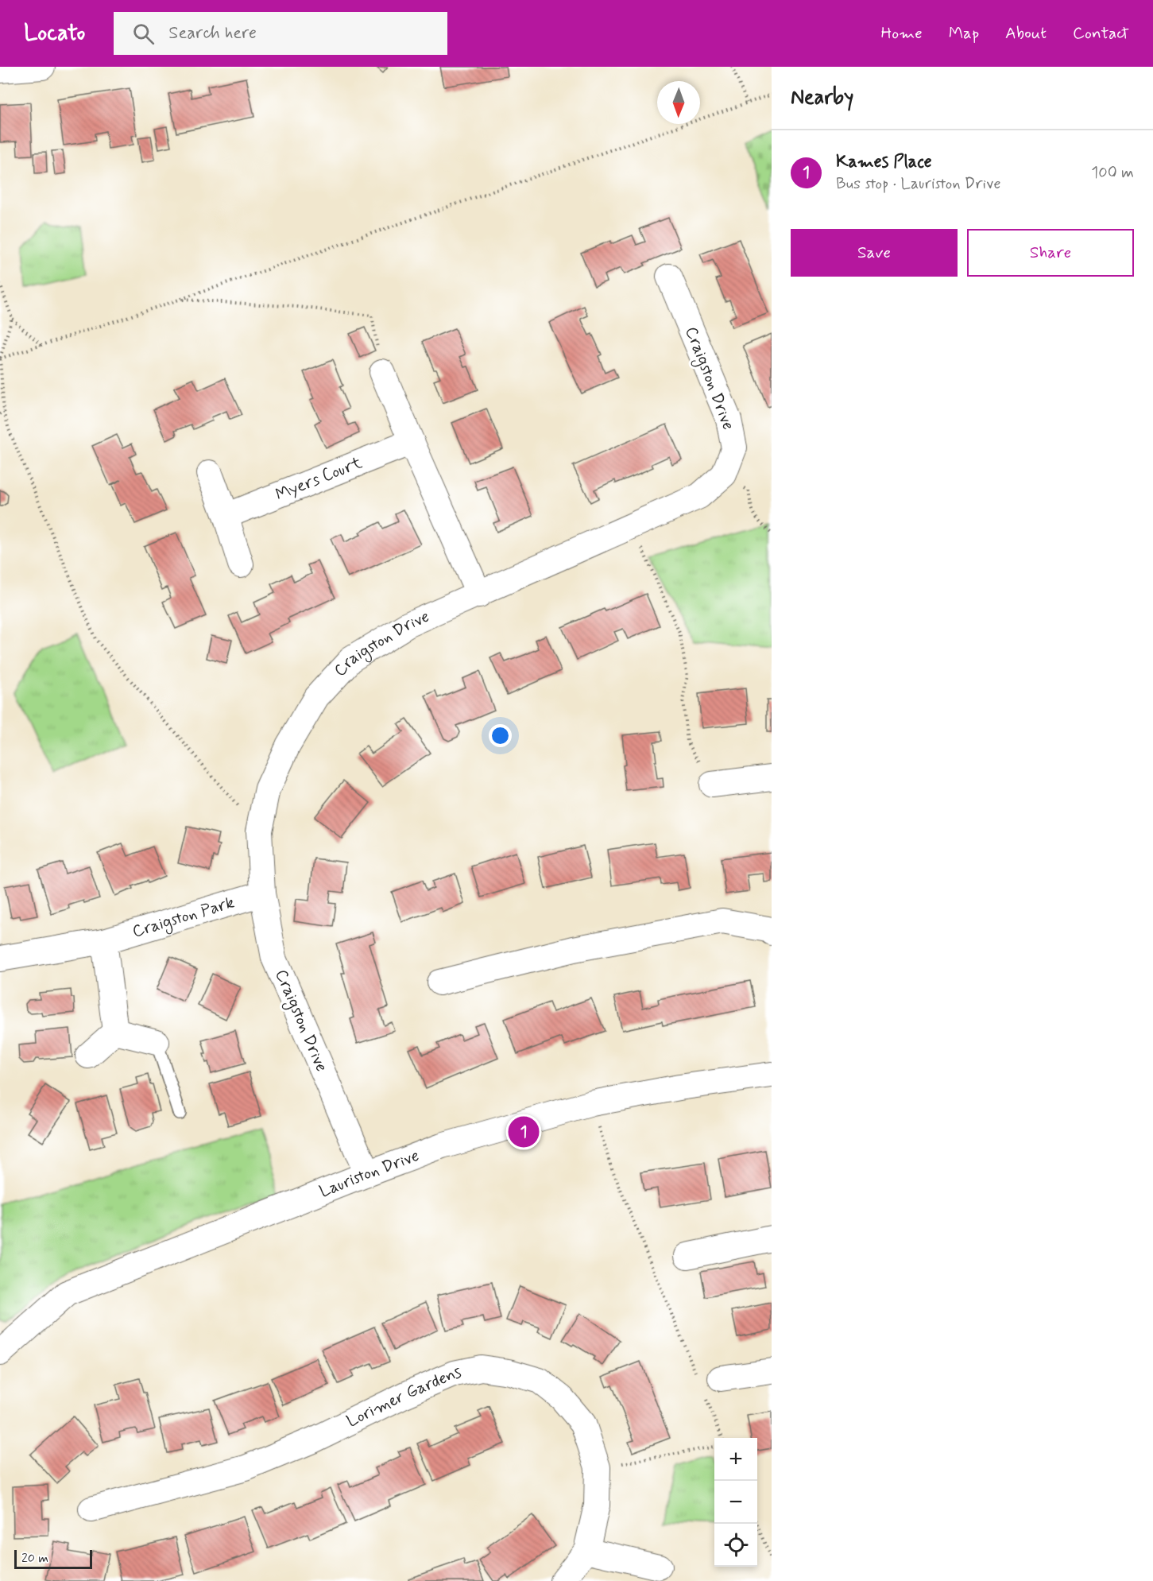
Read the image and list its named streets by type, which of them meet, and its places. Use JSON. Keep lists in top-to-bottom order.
{
  "streets": {
    "street": [
      "Craigston Drive",
      "Myers Court",
      "Craigston Park",
      "Lauriston Drive",
      "Lorimer Gardens"
    ]
  },
  "crossings": [
    ["Craigston Drive", "Craigston Park"],
    ["Craigston Drive", "Lauriston Drive"]
  ],
  "scale_bar": "20 m",
  "north": "bottom",
  "page": {
    "header": "Locato",
    "search": "Search here",
    "nav": [
      "Home",
      "Map",
      "About",
      "Contact"
    ],
    "heading": "Nearby",
    "list": [
      {
        "mark": "1",
        "name": "Kames Place",
        "note": "Bus stop · Lauriston Drive",
        "value": "100 m"
      }
    ],
    "buttons": ["Save", "Share"],
    "pins": "1",
    "map_buttons": ["+", "−"],
    "scale": "20 m"
  }
}
